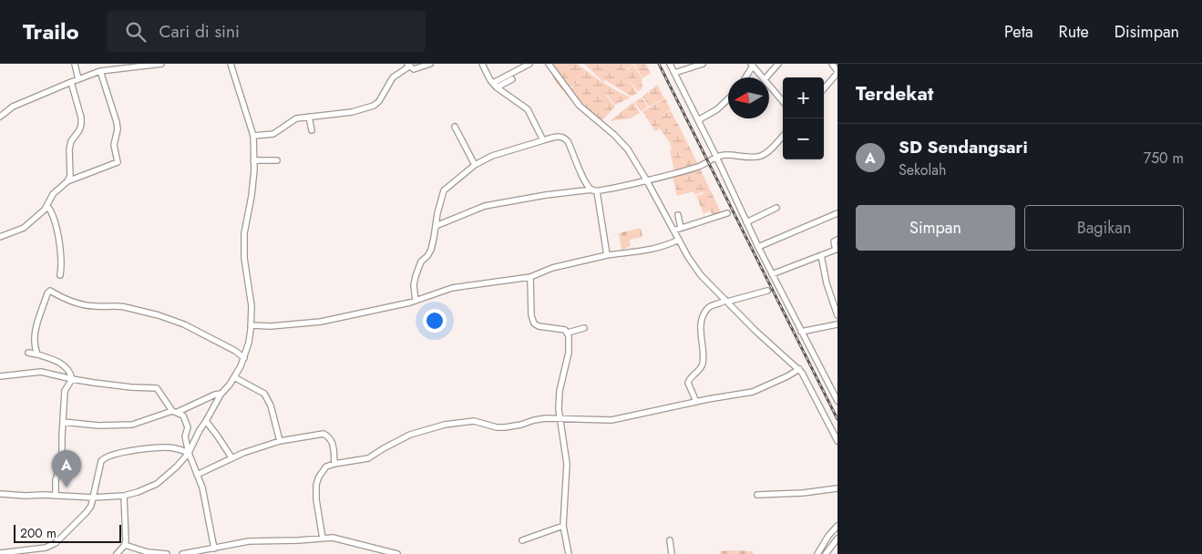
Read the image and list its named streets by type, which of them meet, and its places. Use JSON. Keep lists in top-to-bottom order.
{
  "scale_bar": "200 m",
  "north": "left",
  "page": {
    "header": "Trailo",
    "search": "Cari di sini",
    "nav": ["Peta", "Rute", "Disimpan"],
    "heading": "Terdekat",
    "map_buttons": ["+", "−"],
    "list": [
      {
        "mark": "A",
        "name": "SD Sendangsari",
        "note": "Sekolah",
        "value": "750 m"
      }
    ],
    "buttons": ["Simpan", "Bagikan"],
    "pins": "A",
    "scale": "200 m"
  }
}
